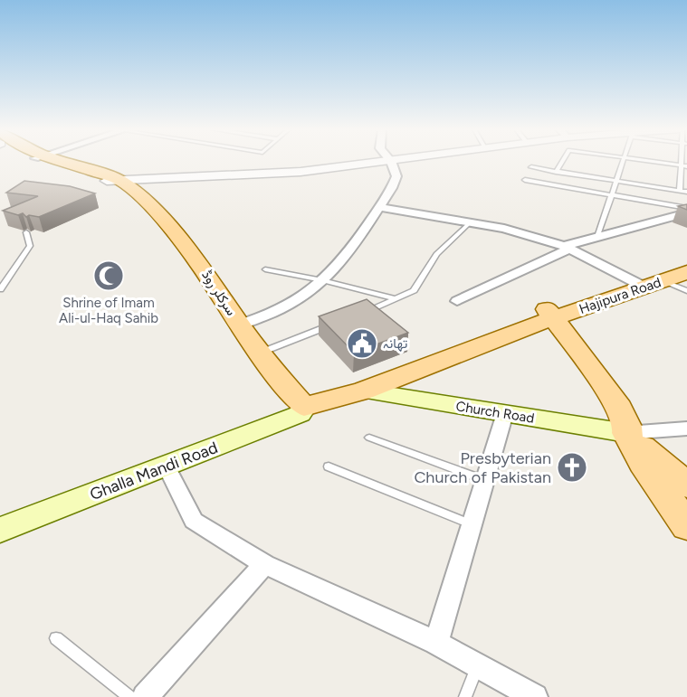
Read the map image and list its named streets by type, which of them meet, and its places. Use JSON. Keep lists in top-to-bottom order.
{
  "streets": {
    "main road": [
      "سرکلر روڈ",
      "Hajipura Road",
      "Church Road",
      "Ghalla Mandi Road"
    ]
  },
  "crossings": [
    ["سرکلر روڈ", "Ghalla Mandi Road"]
  ],
  "places": {
    "mosque": ["Shrine of Imam Ali-ul-Haq Sahib"],
    "public building": ["تھانہ"],
    "church": ["Presbyterian Church of Pakistan"]
  }
}
